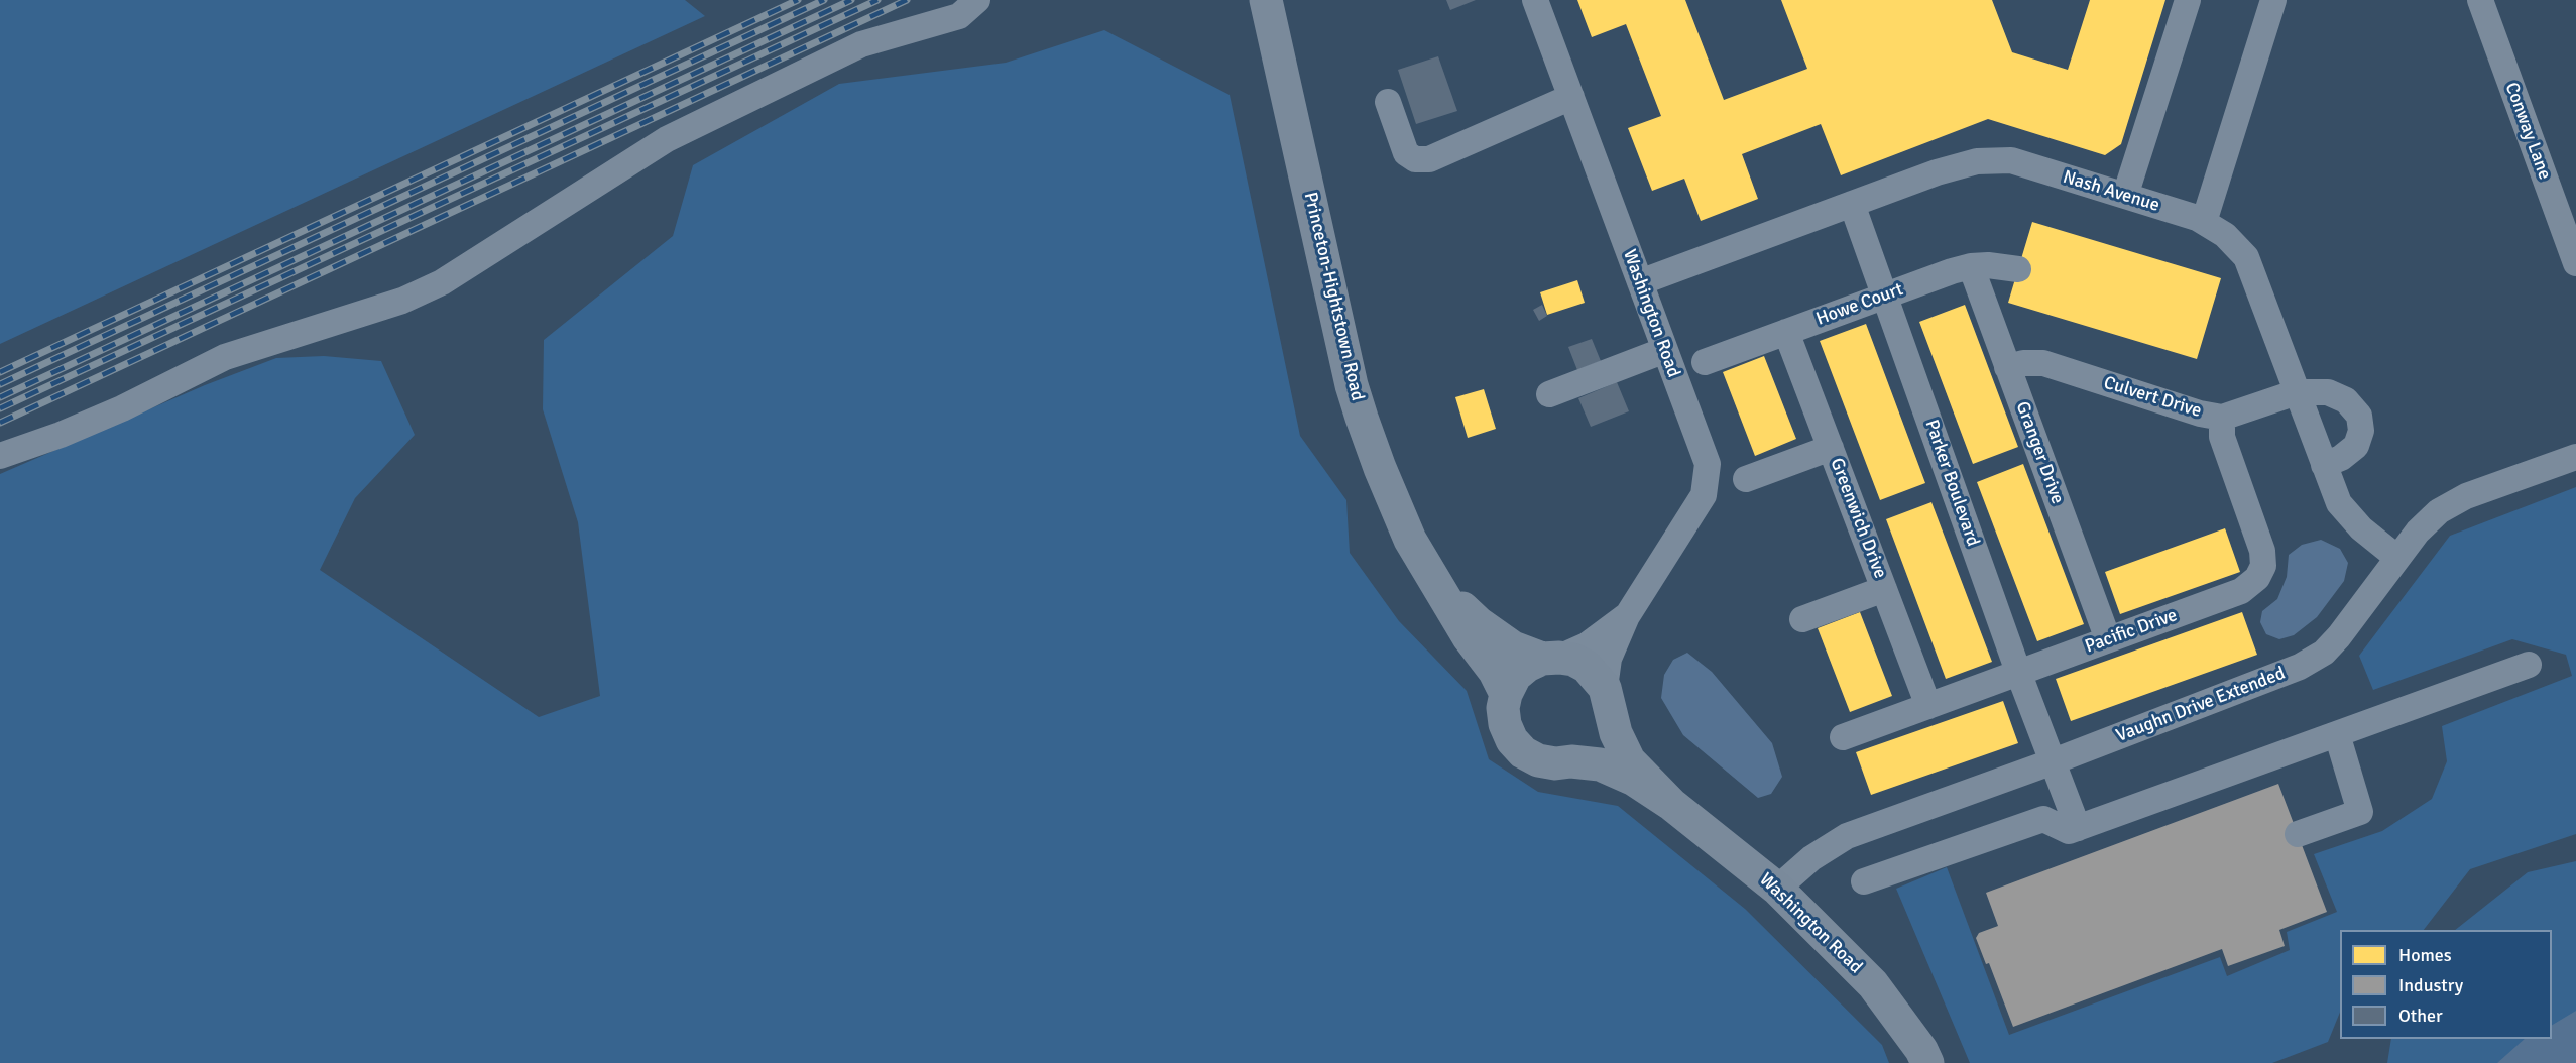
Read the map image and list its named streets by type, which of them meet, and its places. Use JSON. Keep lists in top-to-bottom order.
{
  "streets": {
    "main road": ["Princeton-Hightstown Road", "Washington Road"],
    "street": [
      "Conway Lane",
      "Nash Avenue",
      "Howe Court",
      "Culvert Drive",
      "Granger Drive",
      "Parker Boulevard",
      "Greenwich Drive",
      "Pacific Drive",
      "Vaughn Drive Extended"
    ]
  },
  "crossings": [
    ["Nash Avenue", "Washington Road"],
    ["Nash Avenue", "Culvert Drive"],
    ["Nash Avenue", "Parker Boulevard"],
    ["Nash Avenue", "Vaughn Drive Extended"],
    ["Princeton-Hightstown Road", "Washington Road"],
    ["Howe Court", "Granger Drive"],
    ["Howe Court", "Parker Boulevard"],
    ["Howe Court", "Greenwich Drive"],
    ["Washington Road", "Vaughn Drive Extended"],
    ["Culvert Drive", "Granger Drive"],
    ["Culvert Drive", "Pacific Drive"],
    ["Granger Drive", "Pacific Drive"],
    ["Parker Boulevard", "Pacific Drive"],
    ["Parker Boulevard", "Vaughn Drive Extended"],
    ["Greenwich Drive", "Pacific Drive"]
  ],
  "legend": ["Homes", "Industry", "Other"]
}
